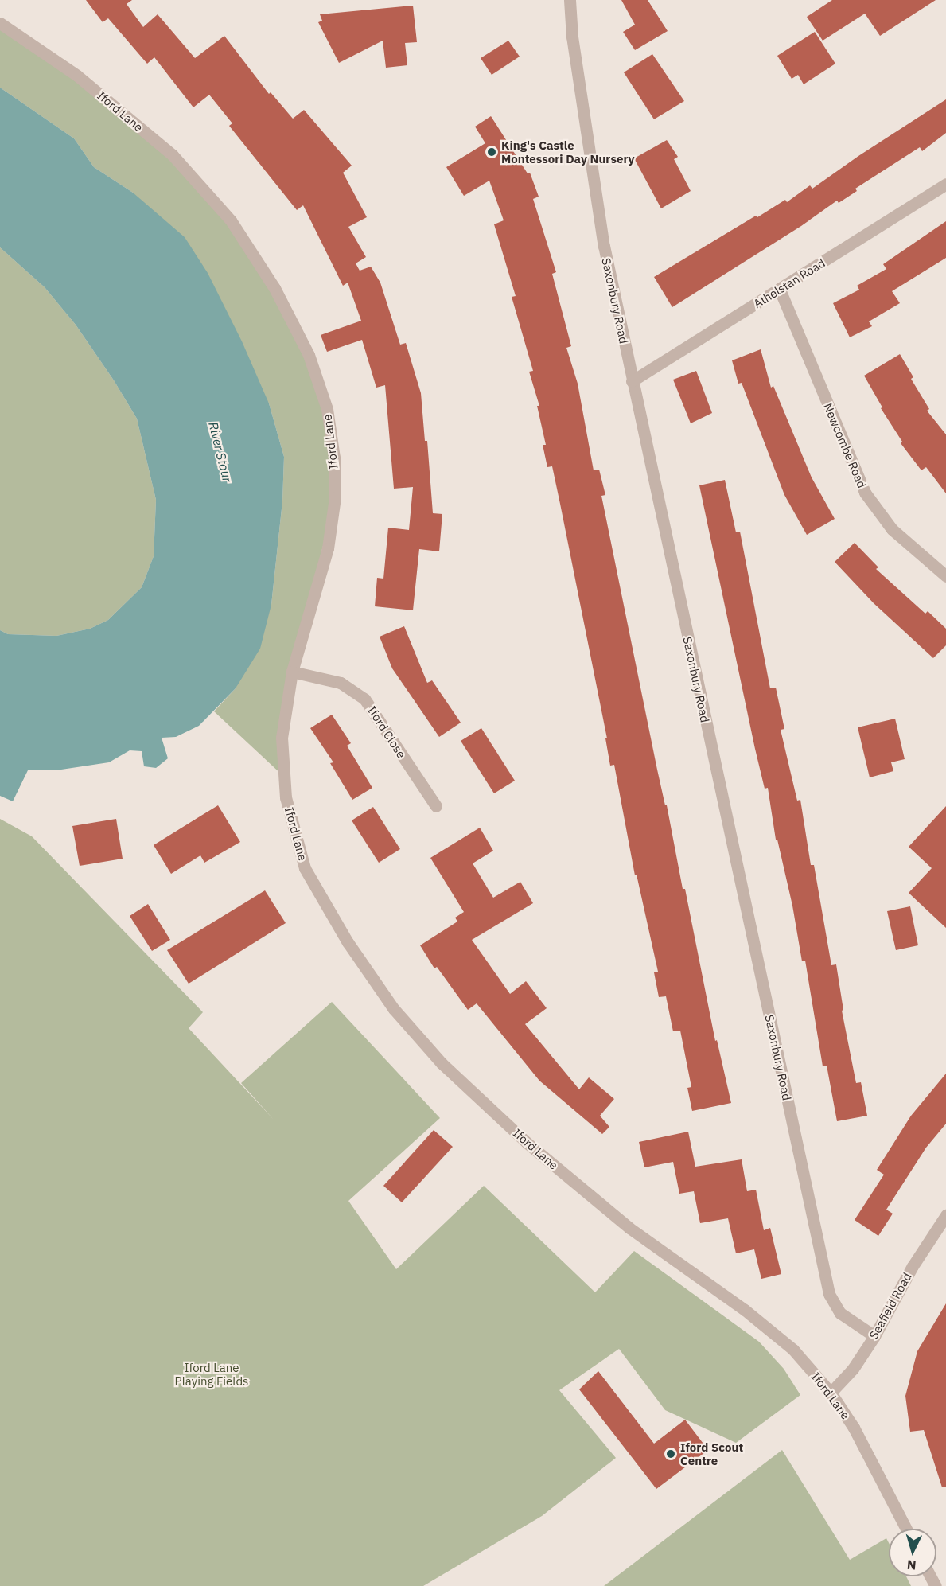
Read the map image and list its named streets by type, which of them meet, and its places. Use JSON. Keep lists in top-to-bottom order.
{
  "streets": {
    "street": [
      "Iford Lane",
      "Athelstan Road",
      "Saxonbury Road",
      "Newcombe Road",
      "Iford Close",
      "Seafield Road"
    ]
  },
  "crossings": [
    ["Iford Lane", "Iford Close"],
    ["Iford Lane", "Seafield Road"],
    ["Athelstan Road", "Saxonbury Road"],
    ["Athelstan Road", "Newcombe Road"],
    ["Saxonbury Road", "Seafield Road"]
  ],
  "water": ["River Stour"],
  "parks": ["Iford Lane Playing Fields"],
  "places": ["King's Castle Montessori Day Nursery", "Iford Scout Centre"],
  "north": "bottom"
}
